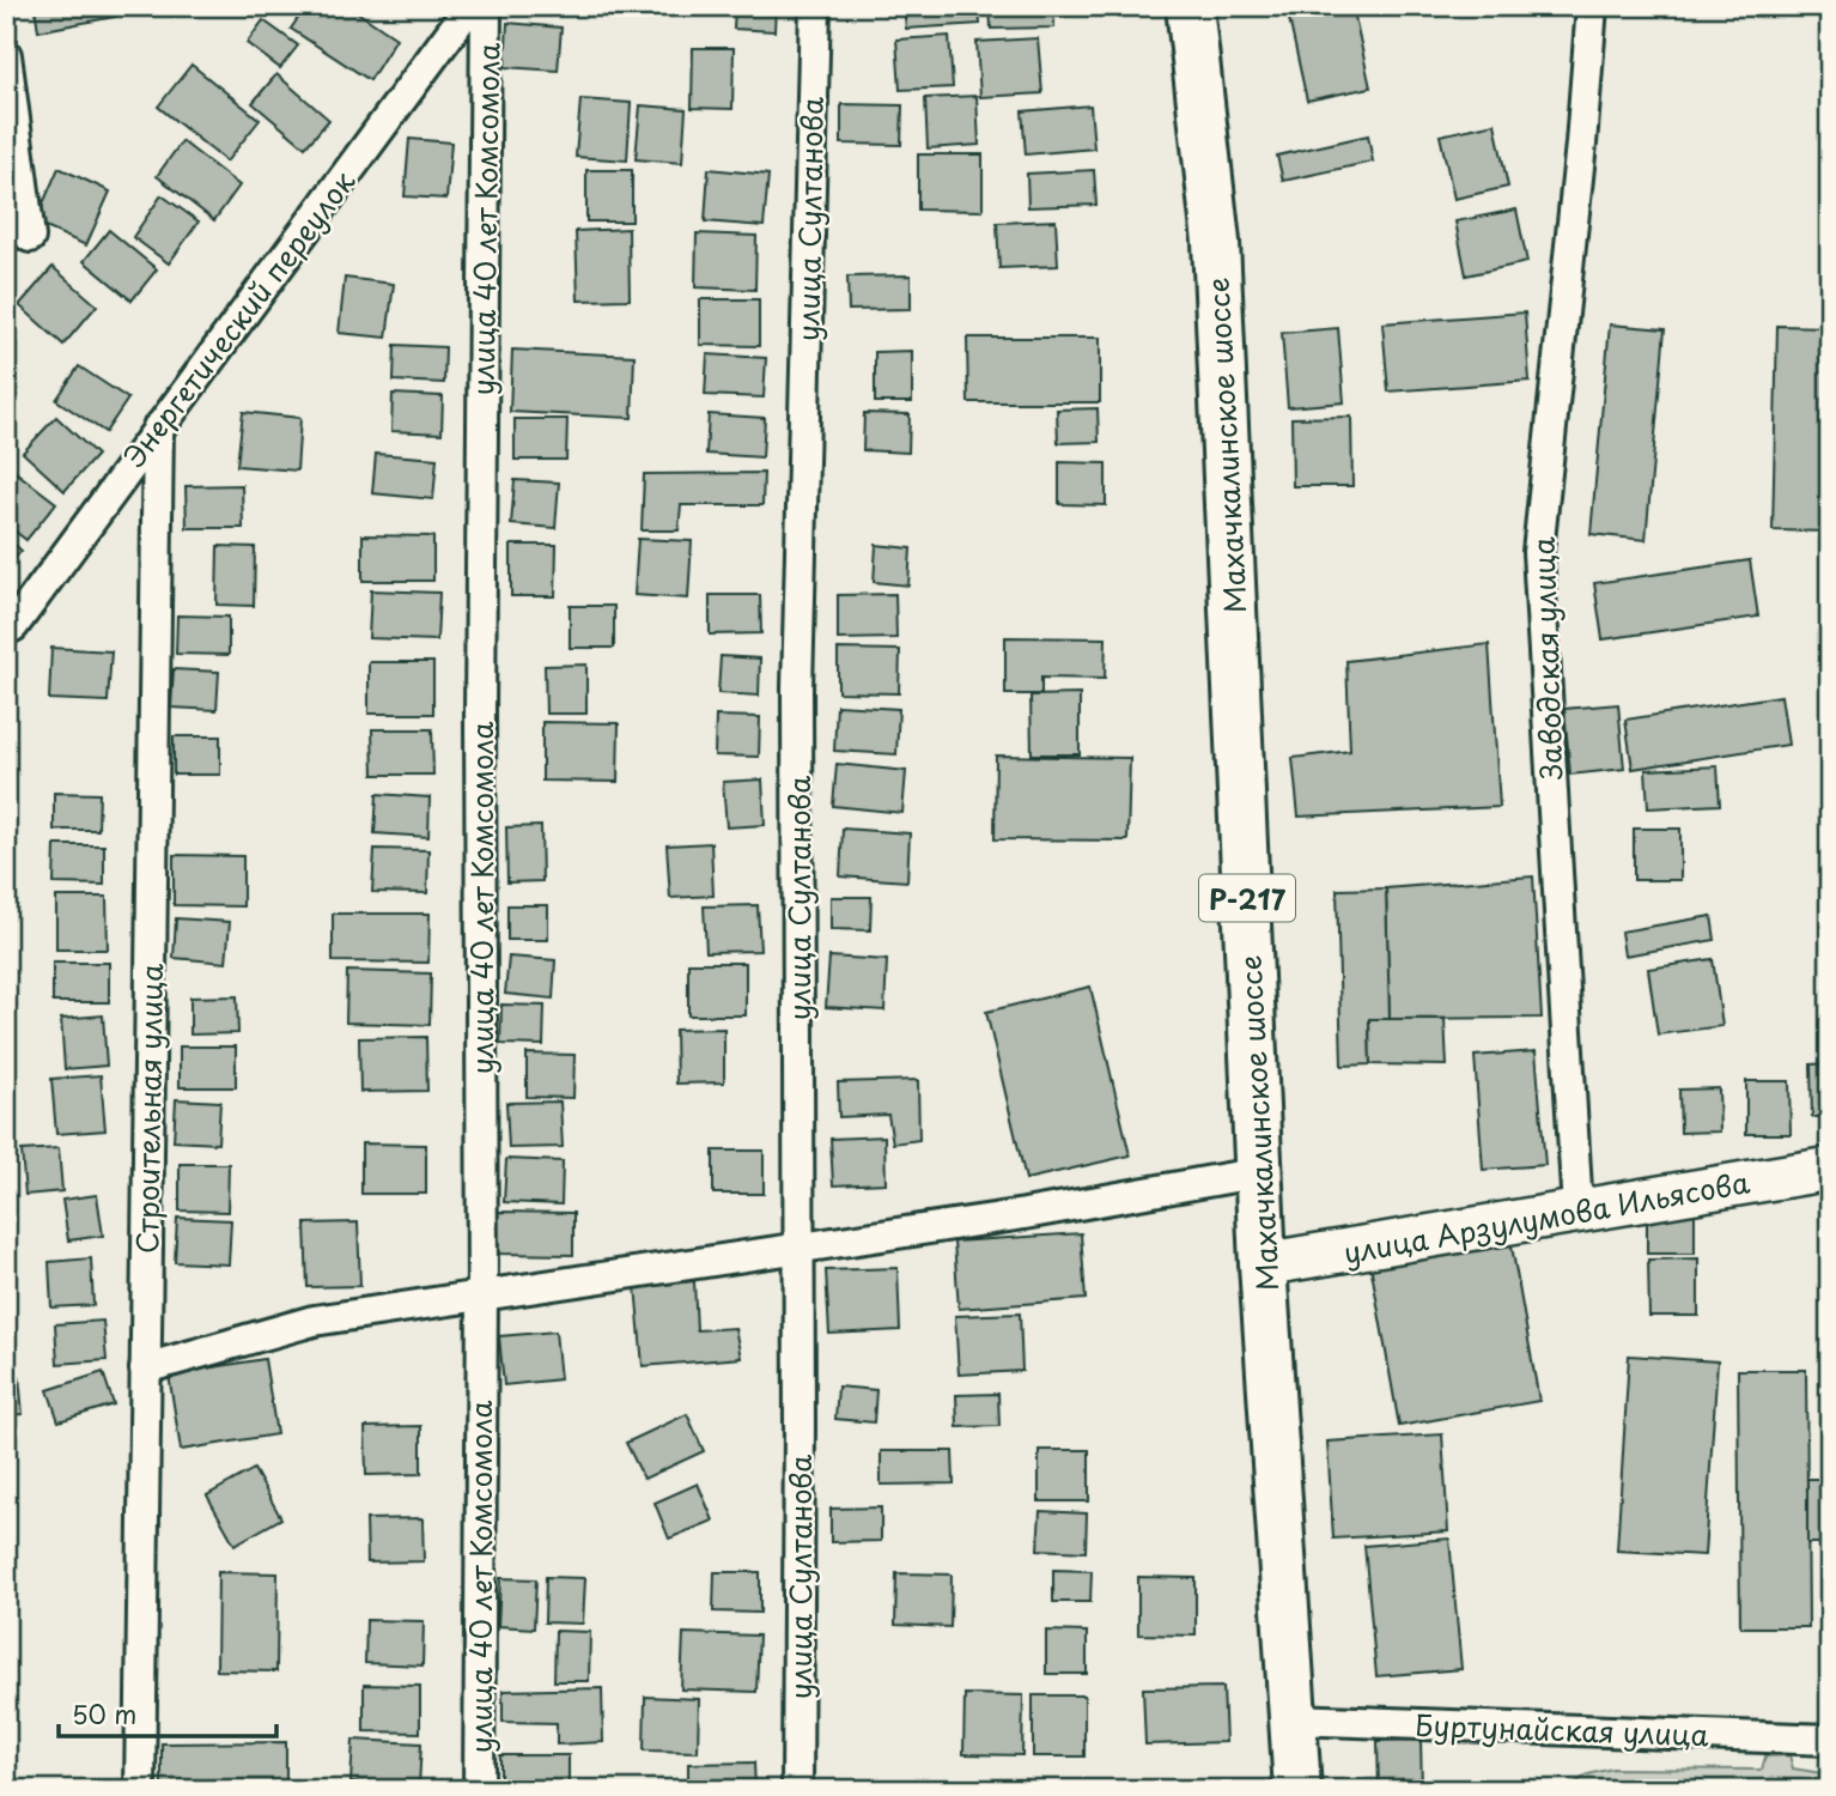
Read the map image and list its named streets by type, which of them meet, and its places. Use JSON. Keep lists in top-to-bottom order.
{
  "streets": {
    "highway": ["Махачкалинское шоссе", "Р-217"],
    "street": [
      "улица 40 лет Комсомола",
      "улица Султанова",
      "Энергетический переулок",
      "Заводская улица",
      "Строительная улица",
      "улица Арзулумова Ильясова",
      "Буртунайская улица"
    ]
  },
  "crossings": [
    ["Энергетический переулок", "Строительная улица"],
    ["Махачкалинское шоссе", "улица Арзулумова Ильясова"],
    ["Махачкалинское шоссе", "Буртунайская улица"],
    ["Заводская улица", "улица Арзулумова Ильясова"]
  ],
  "scale_bar": "50 m"
}
